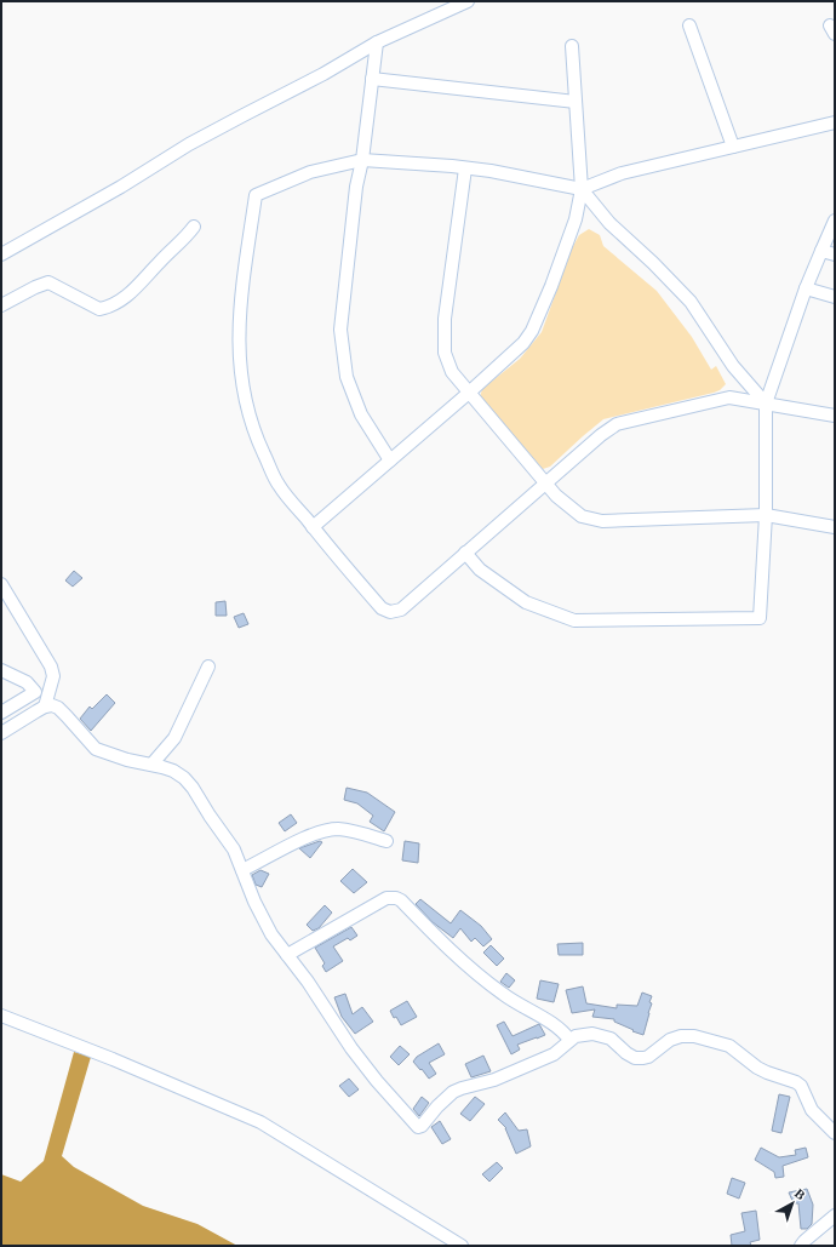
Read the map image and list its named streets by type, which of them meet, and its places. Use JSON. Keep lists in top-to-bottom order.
{
  "north": "top right"
}
